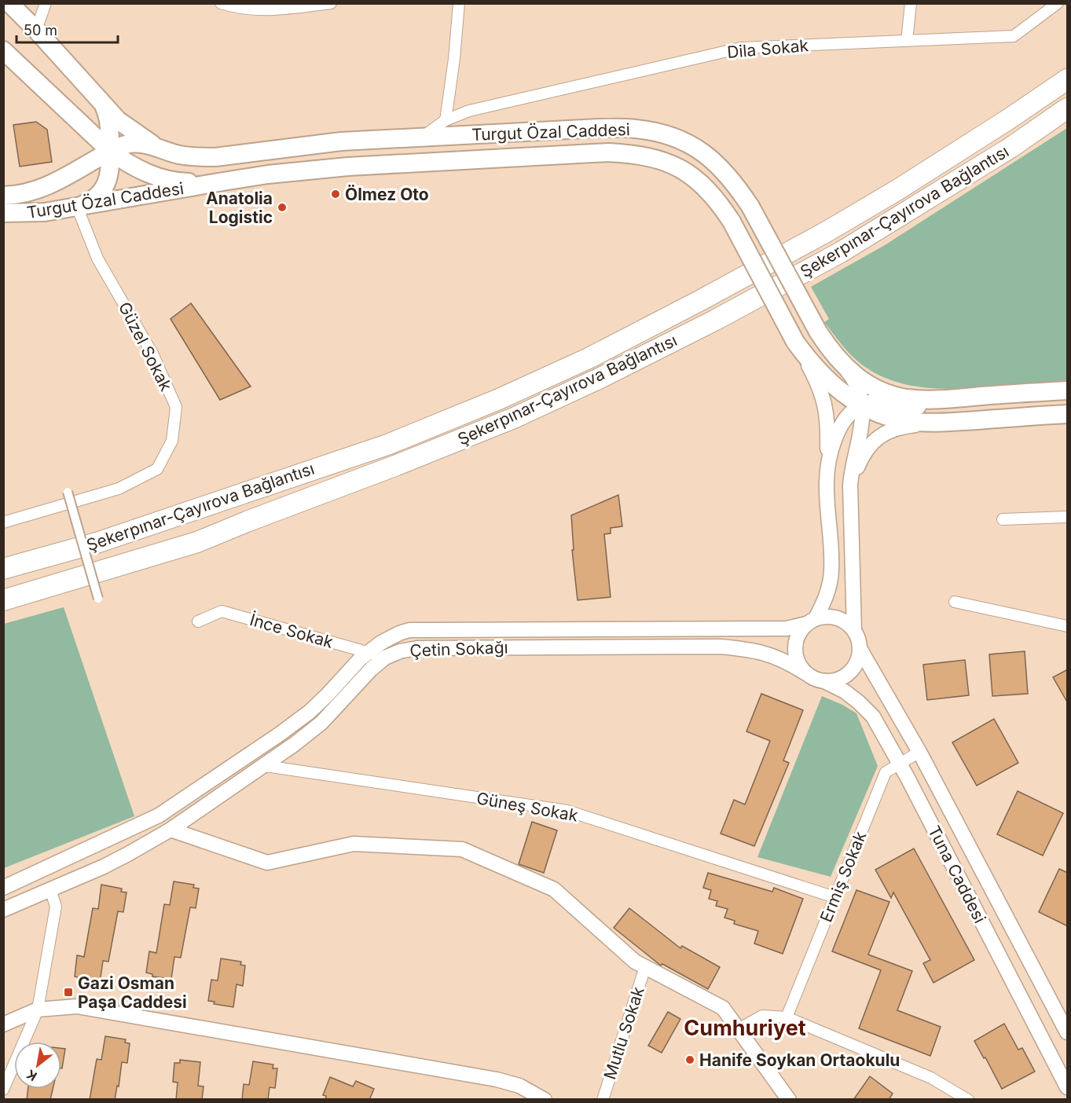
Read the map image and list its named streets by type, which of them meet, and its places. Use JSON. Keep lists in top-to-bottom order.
{
  "streets": {
    "highway": ["Şekerpınar-Çayırova Bağlantısı"],
    "main road": ["Turgut Özal Caddesi"],
    "street": [
      "Dila Sokak",
      "Güzel Sokak",
      "İnce Sokak",
      "Çetin Sokağı",
      "Güneş Sokak",
      "Tuna Caddesi",
      "Ermiş Sokak",
      "Mutlu Sokak"
    ]
  },
  "crossings": [
    ["Dila Sokak", "Turgut Özal Caddesi"],
    ["Turgut Özal Caddesi", "Güzel Sokak"],
    ["İnce Sokak", "Çetin Sokağı"],
    ["Çetin Sokağı", "Güneş Sokak"],
    ["Çetin Sokağı", "Tuna Caddesi"],
    ["Güneş Sokak", "Ermiş Sokak"],
    ["Tuna Caddesi", "Ermiş Sokak"]
  ],
  "districts": ["Cumhuriyet"],
  "places": {
    "other": ["Ölmez Oto", "Anatolia Logistic", "Hanife Soykan Ortaokulu"],
    "transit": ["Gazi Osman Paşa Caddesi"]
  },
  "scale_bar": "50 m",
  "north": "bottom left"
}
